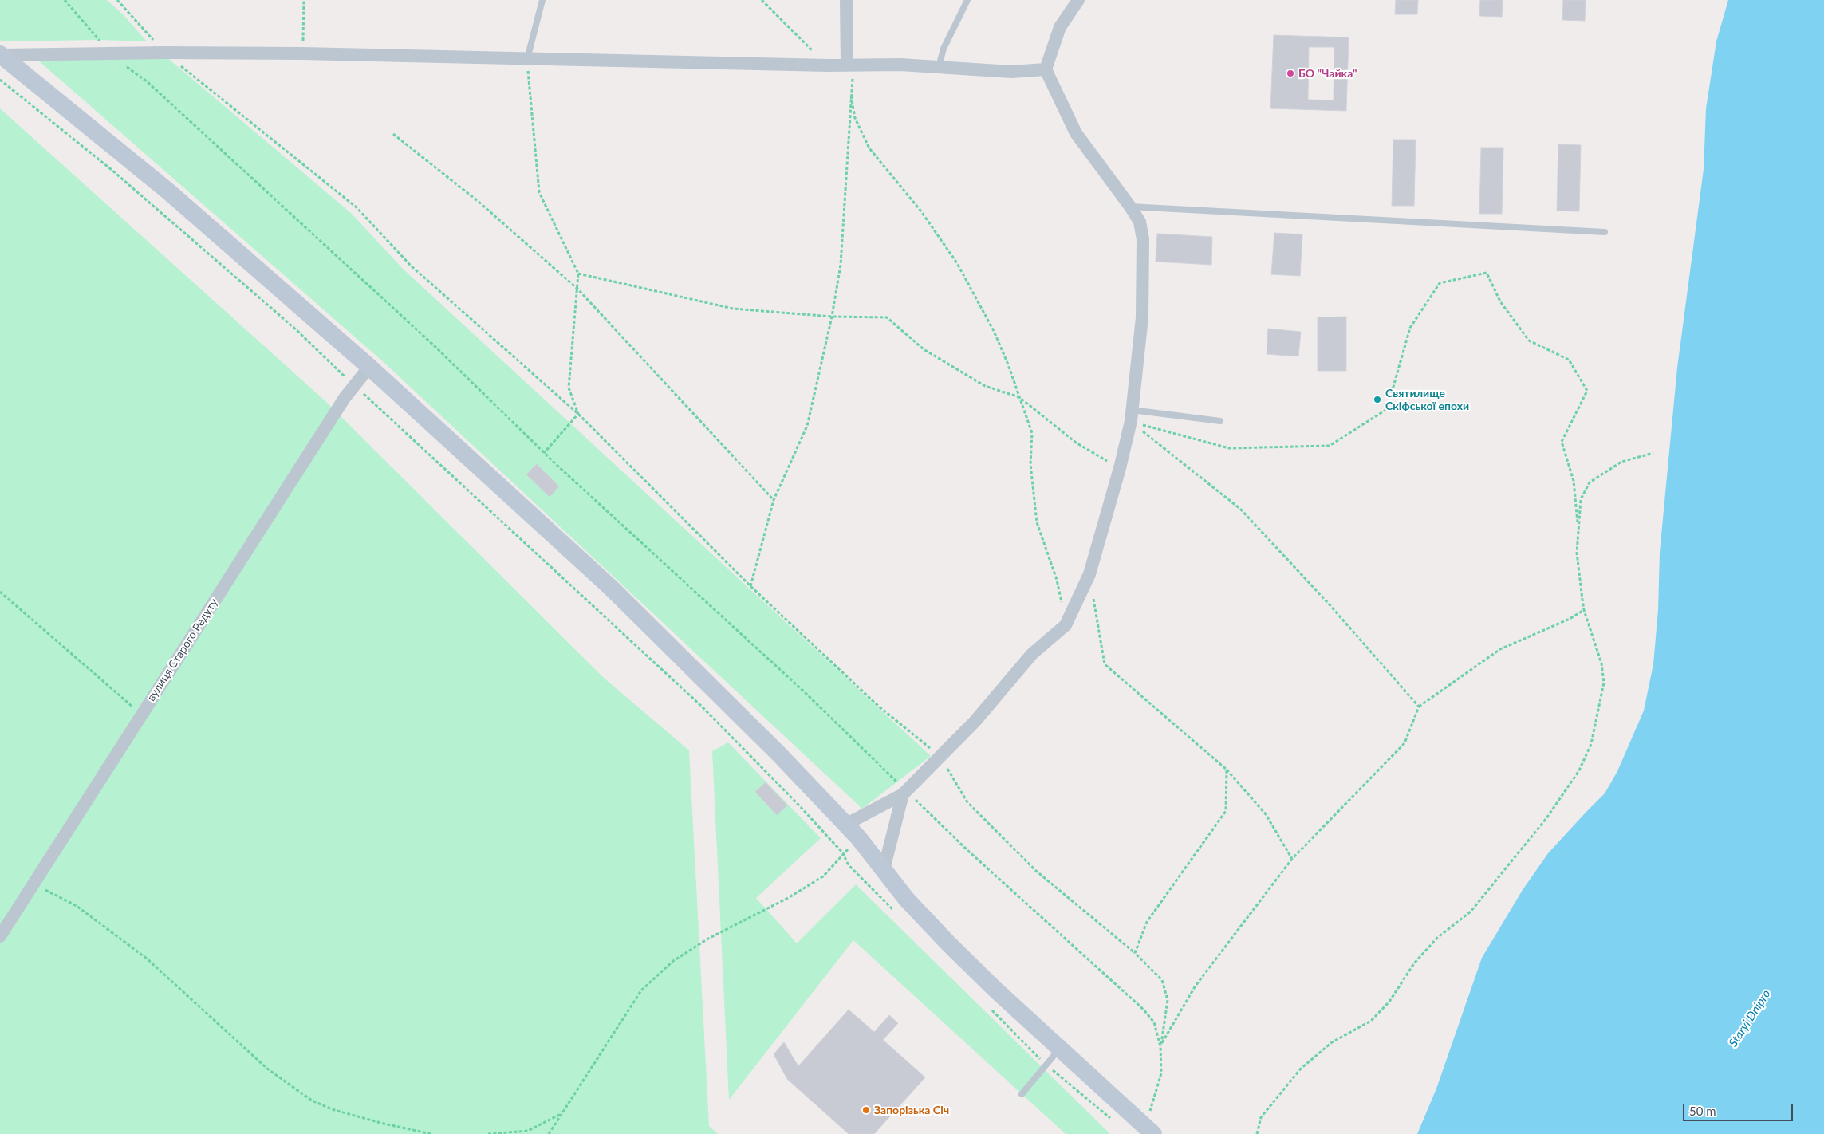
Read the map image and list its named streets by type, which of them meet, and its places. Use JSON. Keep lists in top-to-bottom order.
{
  "streets": {
    "street": ["вулиця Старого Редуту"]
  },
  "water": ["Staryi Dnipro"],
  "places": ["БО \"Чайка\"", "Святилище Скіфської епохи", "Запорізька Січ"],
  "scale_bar": "50 m"
}
